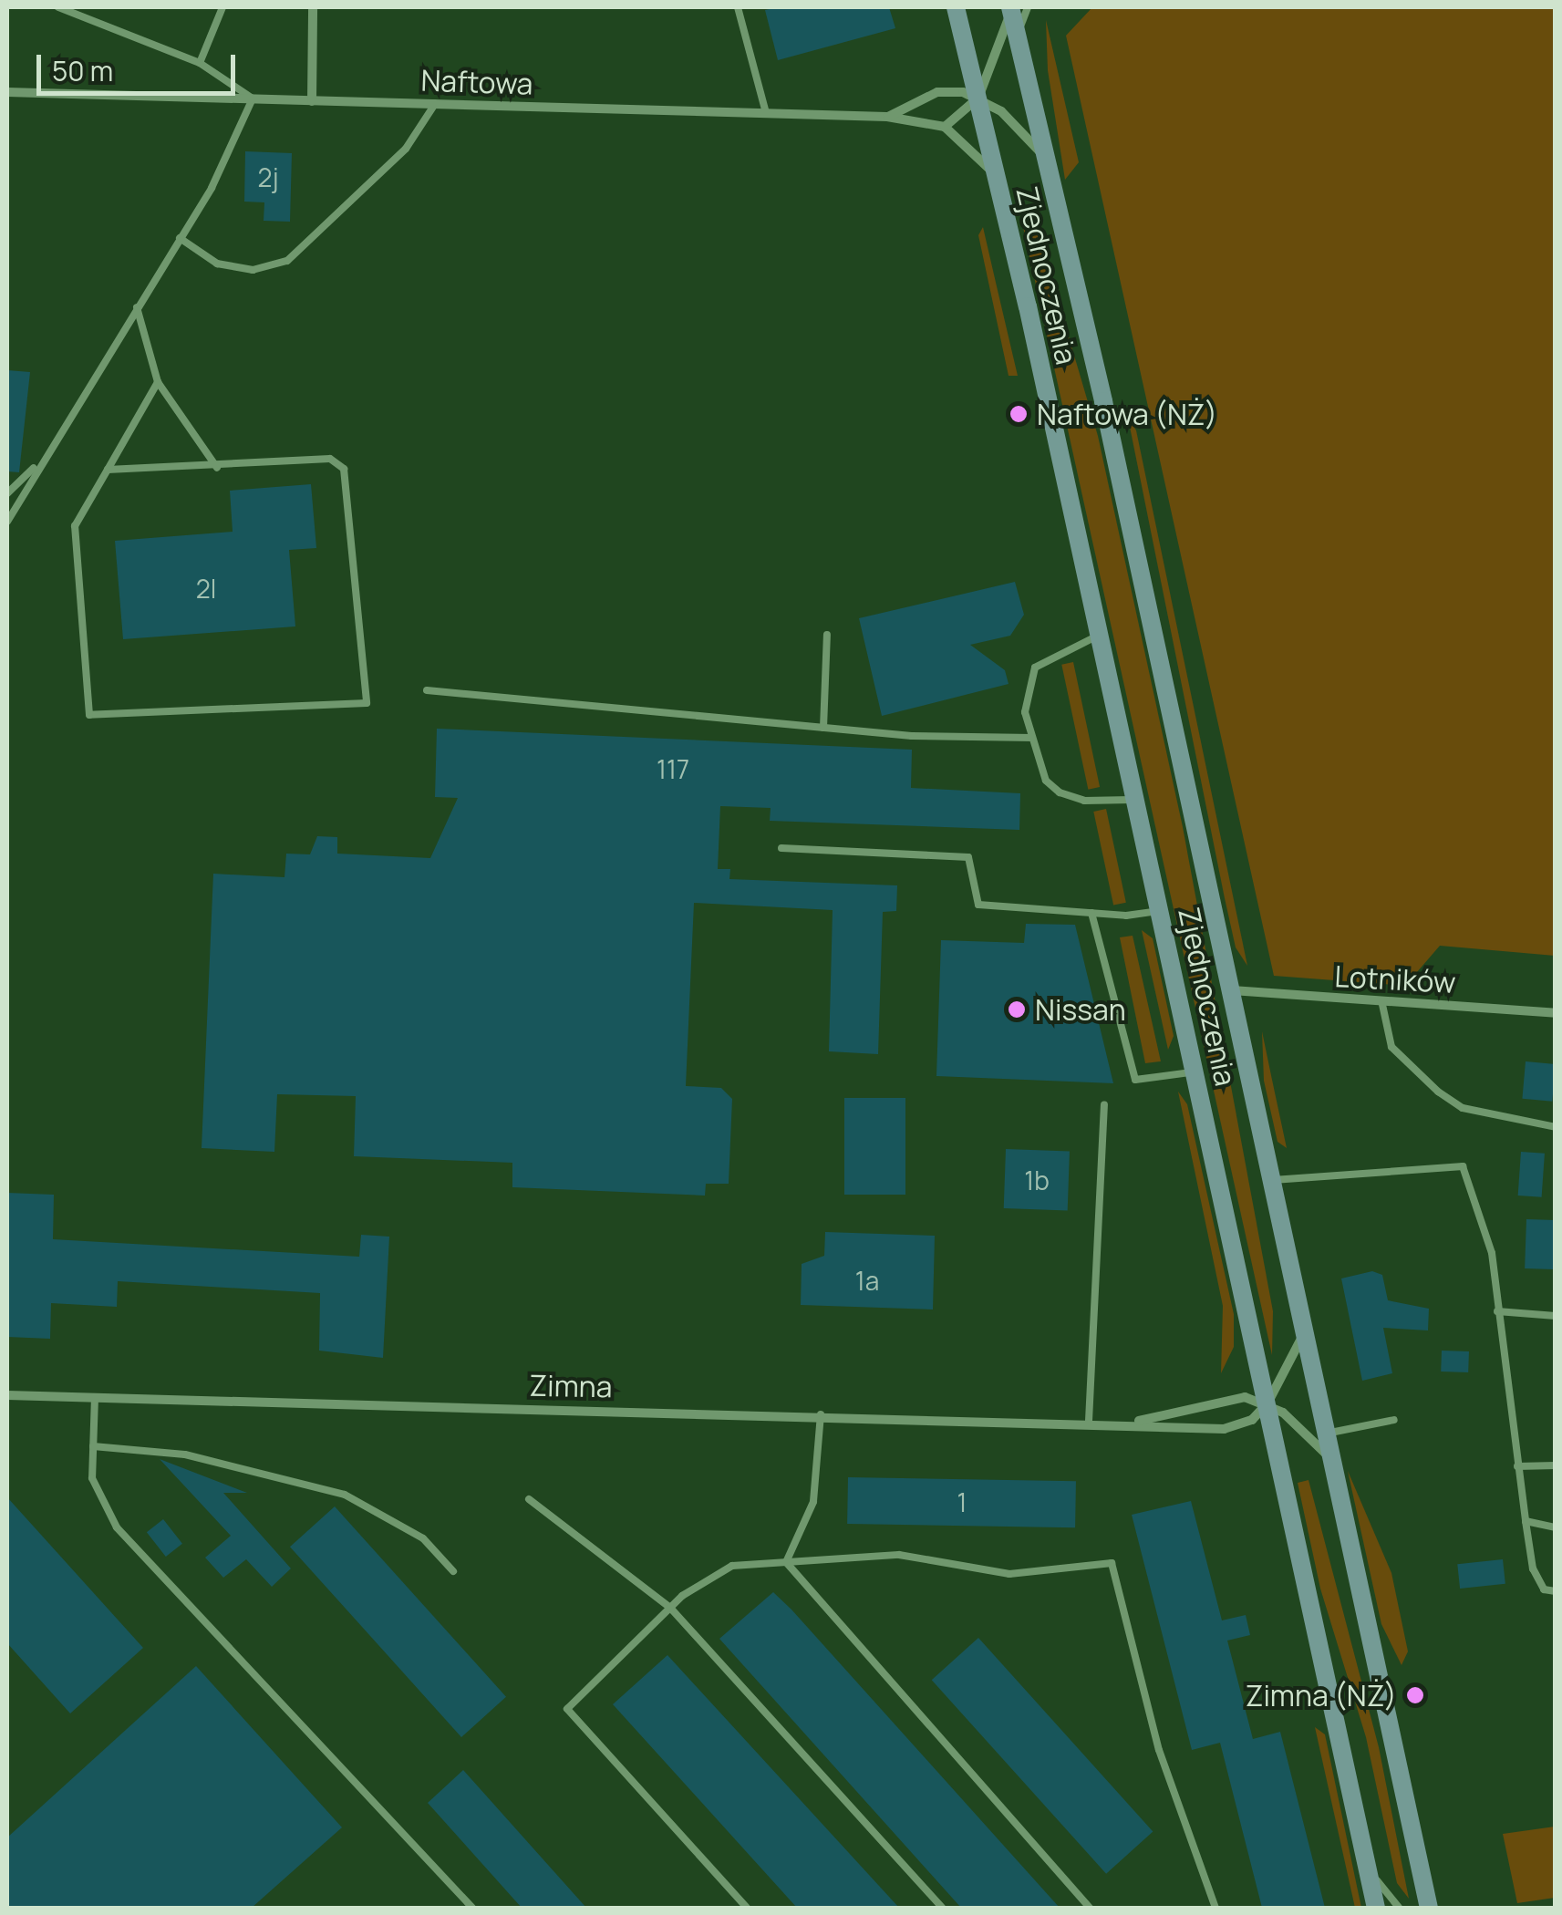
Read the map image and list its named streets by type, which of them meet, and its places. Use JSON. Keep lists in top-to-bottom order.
{
  "streets": {
    "main road": ["Zjednoczenia"],
    "street": ["Naftowa", "Lotników", "Zimna"]
  },
  "crossings": [
    ["Zjednoczenia", "Lotników"],
    ["Zjednoczenia", "Zimna"]
  ],
  "places": ["Naftowa (NŻ)", "Nissan", "Zimna (NŻ)"],
  "house_numbers": [
    "2j",
    "2l",
    "117",
    "1b",
    "1a",
    "1"
  ],
  "scale_bar": "50 m"
}
